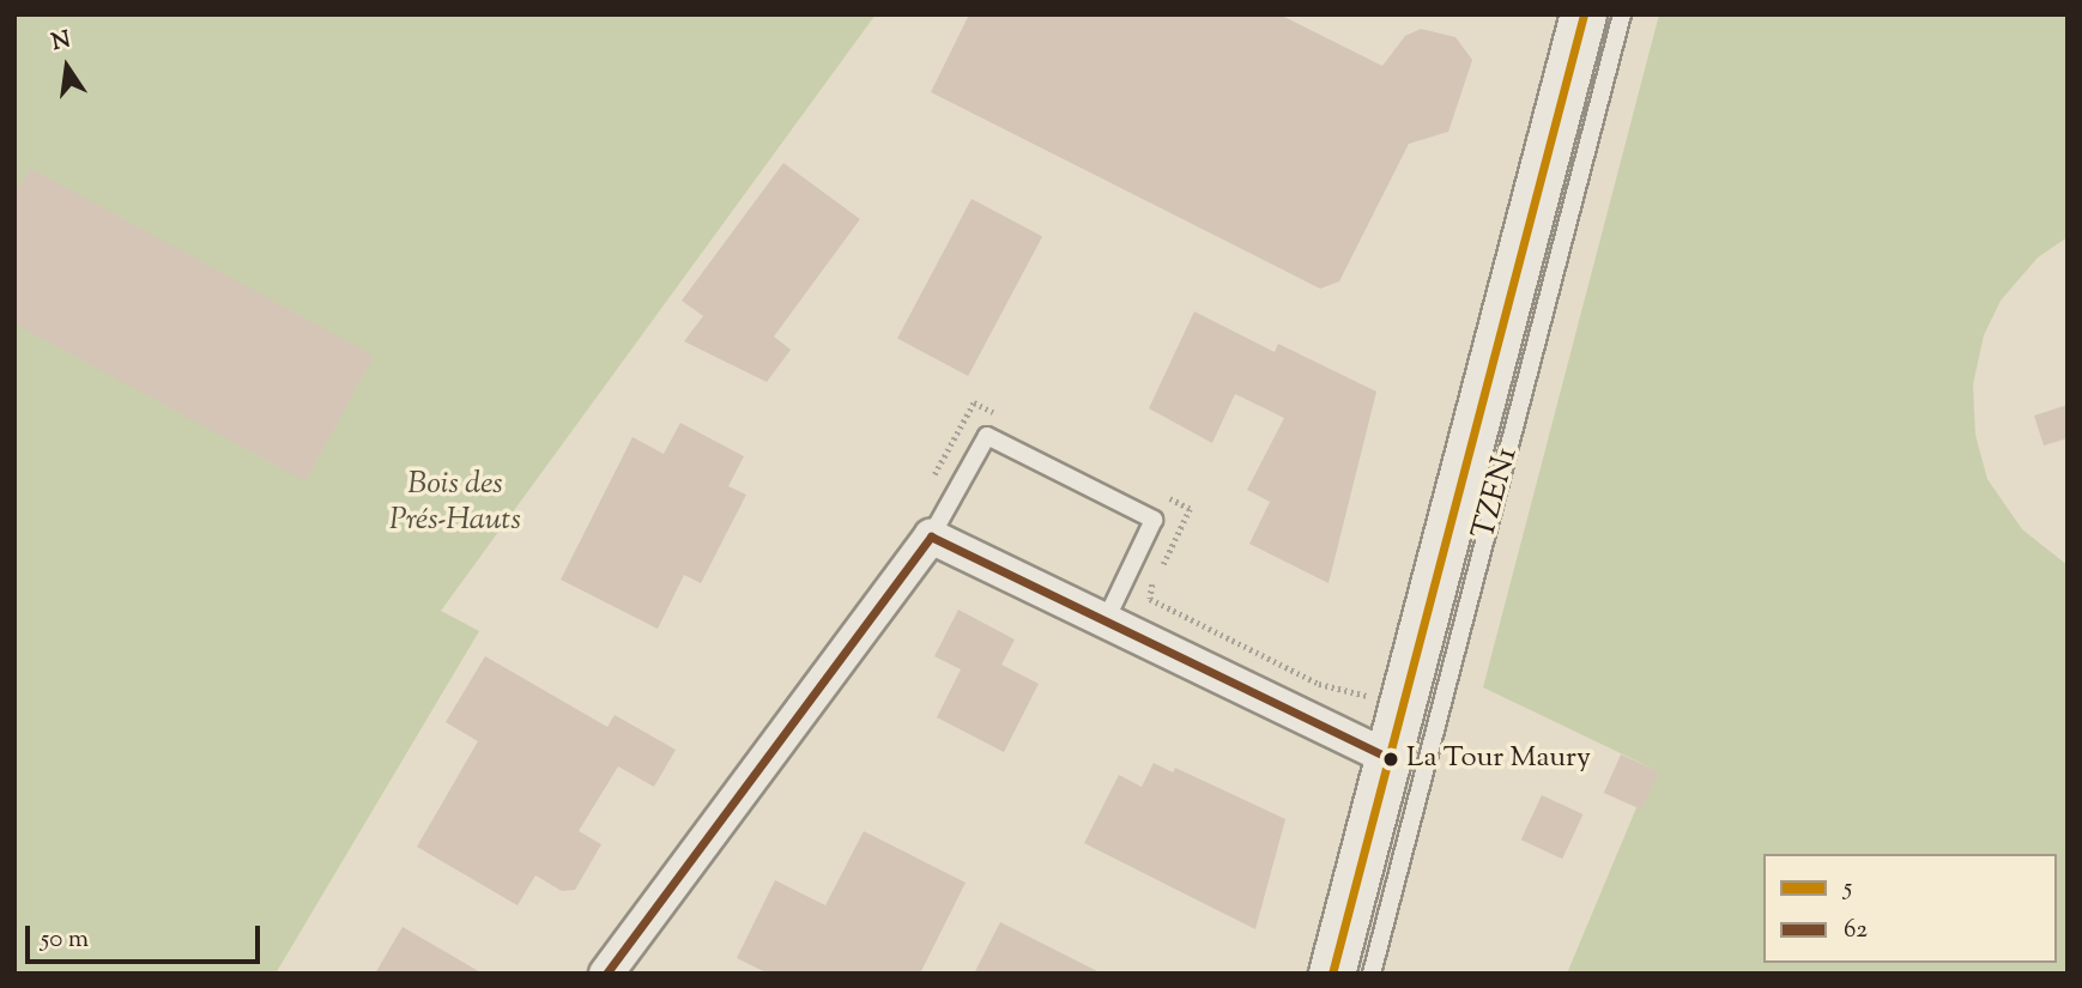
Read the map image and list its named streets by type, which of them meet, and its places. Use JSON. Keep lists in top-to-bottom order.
{
  "streets": {
    "lane": ["TZEN1"]
  },
  "parks": ["Bois des Prés-Hauts"],
  "places": ["La Tour Maury"],
  "lines": ["transit line 5", "transit line 62"],
  "legend": ["5", "62"],
  "scale_bar": "50 m",
  "north": "top"
}
